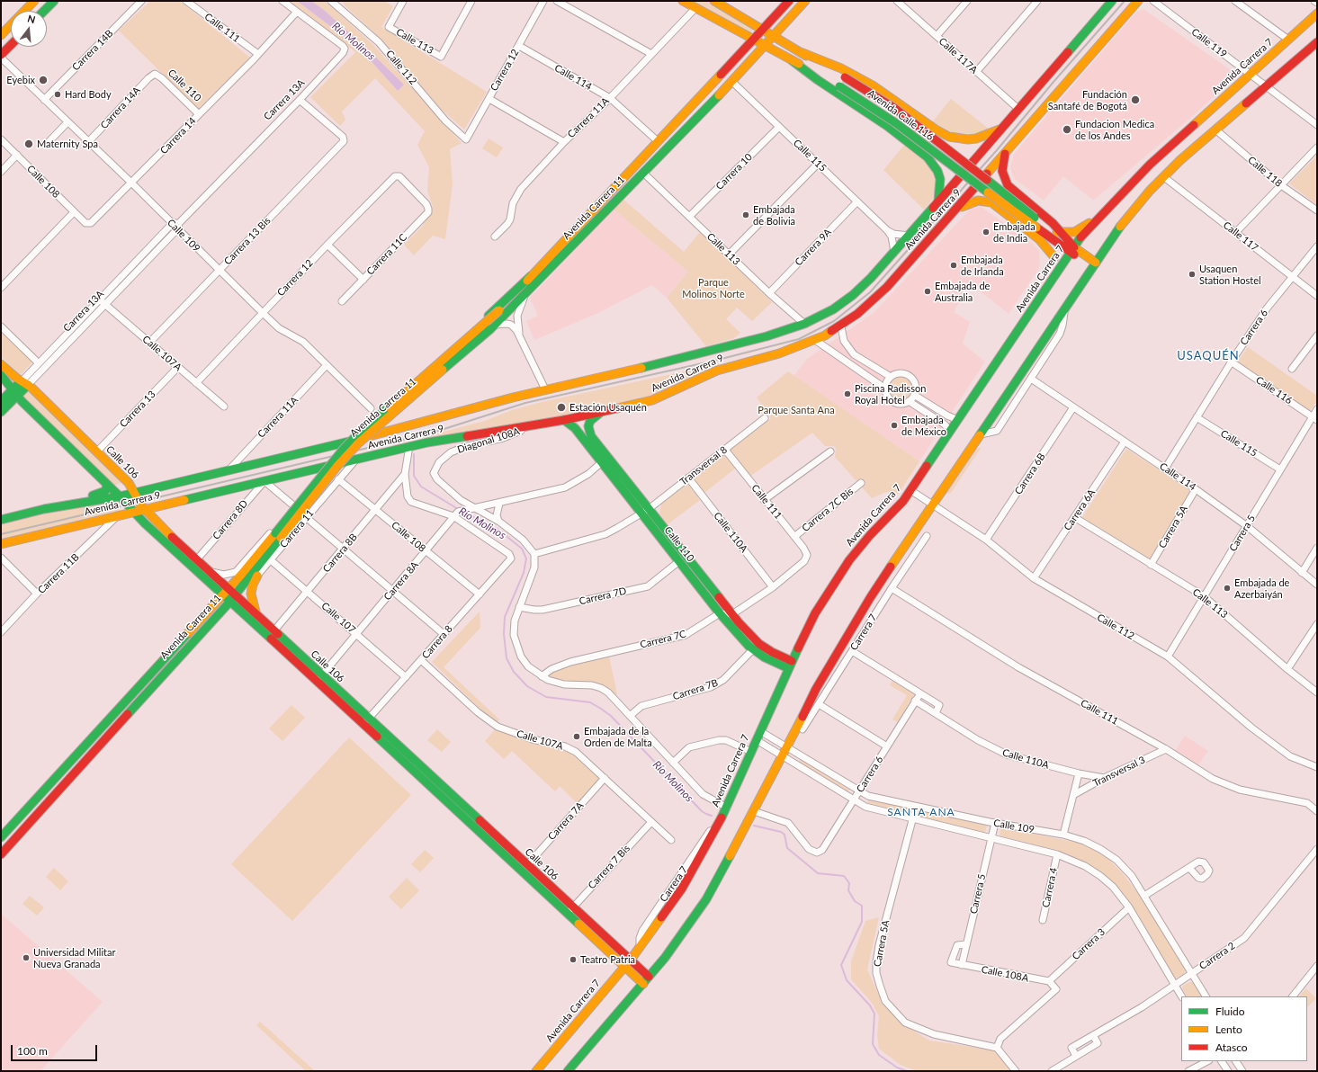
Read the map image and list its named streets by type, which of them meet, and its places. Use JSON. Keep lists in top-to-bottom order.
{
  "streets": {
    "main road": [
      "Avenida Carrera 7",
      "Calle 110",
      "Carrera 13A",
      "Avenida Calle 116",
      "Avenida Carrera 11",
      "Avenida Carrera 9",
      "Calle 106"
    ],
    "street": [
      "Calle 111",
      "Calle 113",
      "Calle 119",
      "Carrera 14B",
      "Calle 117A",
      "Calle 112",
      "Carrera 12",
      "Calle 114",
      "Carrera 14A",
      "Carrera 11A",
      "Carrera 14",
      "Calle 115",
      "Carrera 10",
      "Calle 118",
      "Calle 108",
      "Calle 109",
      "Calle 117",
      "Carrera 13 Bis",
      "Carrera 9A",
      "Carrera 11C",
      "Carrera 6",
      "Calle 107A",
      "Calle 116",
      "Carrera 13",
      "Diagonal 108A",
      "Transversal 8",
      "Carrera 6B",
      "Carrera 7C Bis",
      "Carrera 6A",
      "Carrera 8D",
      "Carrera 5A",
      "Carrera 11",
      "Calle 110A",
      "Carrera 5",
      "Carrera 8B",
      "Carrera 11B",
      "Carrera 8A",
      "Carrera 7D",
      "Calle 107",
      "Carrera 7",
      "Carrera 7C",
      "Carrera 8",
      "Carrera 7B",
      "Transversal 3",
      "Carrera 7A",
      "Carrera 7 Bis",
      "Carrera 4",
      "Carrera 3",
      "Carrera 2",
      "Calle 108A"
    ]
  },
  "crossings": [
    ["Calle 111", "Carrera 14"],
    ["Calle 111", "Transversal 8"],
    ["Calle 111", "Carrera 7C Bis"],
    ["Calle 111", "Calle 110A"],
    ["Calle 111", "Carrera 7"],
    ["Calle 111", "Transversal 3"],
    ["Calle 113", "Carrera 10"],
    ["Calle 113", "Avenida Carrera 11"],
    ["Calle 113", "Avenida Carrera 9"],
    ["Calle 113", "Carrera 9A"],
    ["Calle 113", "Carrera 6A"],
    ["Calle 113", "Carrera 5A"],
    ["Calle 113", "Carrera 5"],
    ["Calle 119", "Avenida Carrera 7"],
    ["Carrera 14B", "Calle 109"],
    ["Calle 117A", "Avenida Carrera 9"],
    ["Avenida Carrera 7", "Calle 112"],
    ["Avenida Carrera 7", "Calle 110"],
    ["Avenida Carrera 7", "Avenida Calle 116"],
    ["Avenida Carrera 7", "Calle 109"],
    ["Avenida Carrera 7", "Calle 106"],
    ["Calle 112", "Carrera 12"],
    ["Calle 112", "Carrera 6B"],
    ["Calle 112", "Carrera 6A"],
    ["Calle 112", "Carrera 5"],
    ["Carrera 12", "Calle 114"],
    ["Carrera 12", "Calle 109"],
    ["Carrera 12", "Carrera 11C"],
    ["Carrera 12", "Calle 107A"],
    ["Calle 114", "Carrera 11A"],
    ["Calle 114", "Avenida Carrera 11"],
    ["Calle 114", "Carrera 6"],
    ["Calle 114", "Carrera 6B"],
    ["Calle 114", "Carrera 6A"],
    ["Calle 114", "Carrera 5A"],
    ["Calle 114", "Carrera 5"],
    ["Calle 110", "Carrera 14A"],
    ["Calle 110", "Carrera 14"],
    ["Calle 110", "Avenida Carrera 9"],
    ["Calle 110", "Transversal 8"],
    ["Calle 110", "Carrera 7D"],
    ["Calle 110", "Carrera 7C"],
    ["Calle 110", "Carrera 7B"],
    ["Carrera 13A", "Carrera 14"],
    ["Carrera 13A", "Calle 109"],
    ["Carrera 13A", "Carrera 13 Bis"],
    ["Carrera 13A", "Calle 107A"],
    ["Carrera 13A", "Calle 106"],
    ["Carrera 14A", "Calle 109"],
    ["Avenida Calle 116", "Carrera 11A"],
    ["Avenida Calle 116", "Avenida Carrera 11"],
    ["Carrera 11A", "Avenida Carrera 9"],
    ["Carrera 11A", "Calle 109"],
    ["Carrera 14", "Calle 108"],
    ["Carrera 14", "Calle 109"],
    ["Calle 115", "Carrera 10"],
    ["Calle 115", "Avenida Carrera 11"],
    ["Calle 115", "Avenida Carrera 9"],
    ["Calle 115", "Carrera 9A"],
    ["Calle 115", "Carrera 6"],
    ["Calle 115", "Carrera 5"],
    ["Calle 108", "Carrera 11"],
    ["Calle 108", "Carrera 8B"],
    ["Calle 108", "Carrera 8A"],
    ["Calle 108", "Carrera 8"],
    ["Avenida Carrera 11", "Calle 106"],
    ["Avenida Carrera 11", "Carrera 11"],
    ["Avenida Carrera 9", "Diagonal 108A"],
    ["Avenida Carrera 9", "Calle 106"],
    ["Avenida Carrera 9", "Carrera 8D"],
    ["Avenida Carrera 9", "Carrera 11"],
    ["Avenida Carrera 9", "Carrera 11B"],
    ["Calle 109", "Carrera 13 Bis"],
    ["Calle 109", "Carrera 6"],
    ["Calle 109", "Carrera 5A"],
    ["Calle 109", "Carrera 5"],
    ["Calle 109", "Carrera 4"],
    ["Calle 109", "Carrera 3"],
    ["Calle 109", "Carrera 2"],
    ["Calle 117", "Carrera 6"],
    ["Carrera 13 Bis", "Calle 107A"],
    ["Carrera 6", "Calle 116"],
    ["Carrera 6", "Calle 110A"],
    ["Calle 107A", "Carrera 13"],
    ["Calle 107A", "Carrera 8"],
    ["Calle 107A", "Carrera 7A"],
    ["Calle 107A", "Carrera 7 Bis"],
    ["Calle 116", "Carrera 5"],
    ["Carrera 13", "Calle 106"],
    ["Calle 106", "Carrera 8D"],
    ["Calle 106", "Carrera 11"],
    ["Calle 106", "Carrera 8B"],
    ["Calle 106", "Carrera 8A"],
    ["Calle 106", "Carrera 8"],
    ["Calle 106", "Carrera 7A"],
    ["Calle 106", "Carrera 7 Bis"],
    ["Transversal 8", "Calle 110A"],
    ["Carrera 11", "Calle 107"],
    ["Calle 110A", "Transversal 3"],
    ["Carrera 5", "Calle 108A"],
    ["Carrera 8B", "Calle 107"],
    ["Carrera 8A", "Calle 107"],
    ["Carrera 8A", "Carrera 8"],
    ["Calle 107", "Carrera 8"],
    ["Carrera 3", "Calle 108A"]
  ],
  "districts": ["USAQUÉN", "SANTA ANA"],
  "water": ["Río Molinos"],
  "parks": ["Parque Molinos Norte", "Parque Santa Ana"],
  "places": [
    "Eyebix",
    "Hard Body",
    "Fundación Santafé de Bogotá",
    "Fundacion Medica de los Andes",
    "Maternity Spa",
    "Embajada de Bolivia",
    "Embajada de India",
    "Embajada de Irlanda",
    "Usaquen Station Hostel",
    "Embajada de Australia",
    "Piscina Radisson Royal Hotel",
    "Estación Usaquén",
    "Embajada de México",
    "Embajada de Azerbaiyán",
    "Embajada de la Orden de Malta",
    "Universidad Militar Nueva Granada",
    "Teatro Patria"
  ],
  "legend": ["Fluido", "Lento", "Atasco"],
  "scale_bar": "100 m",
  "north": "top"
}
